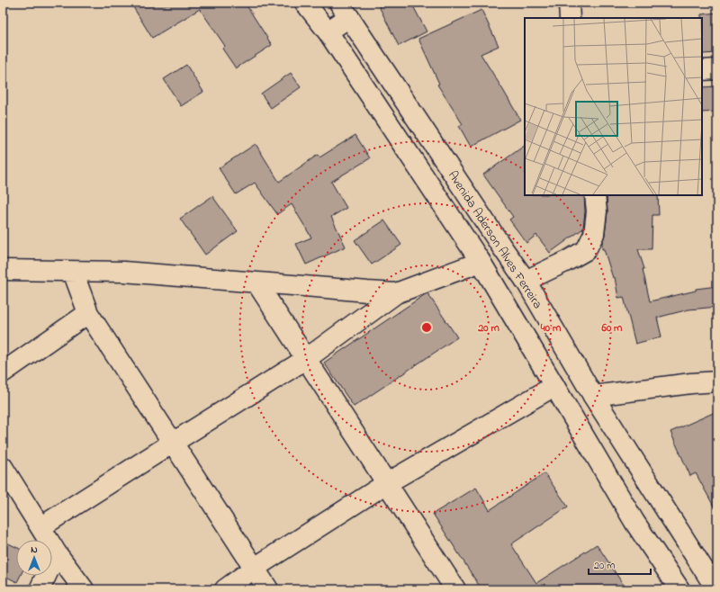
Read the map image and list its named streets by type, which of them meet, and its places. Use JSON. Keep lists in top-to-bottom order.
{
  "streets": {
    "street": ["Avenida Aderson Alves Ferreira"]
  },
  "scale_bar": "20 m",
  "north": "top",
  "rings": ["20 m", "40 m", "60 m"]
}
